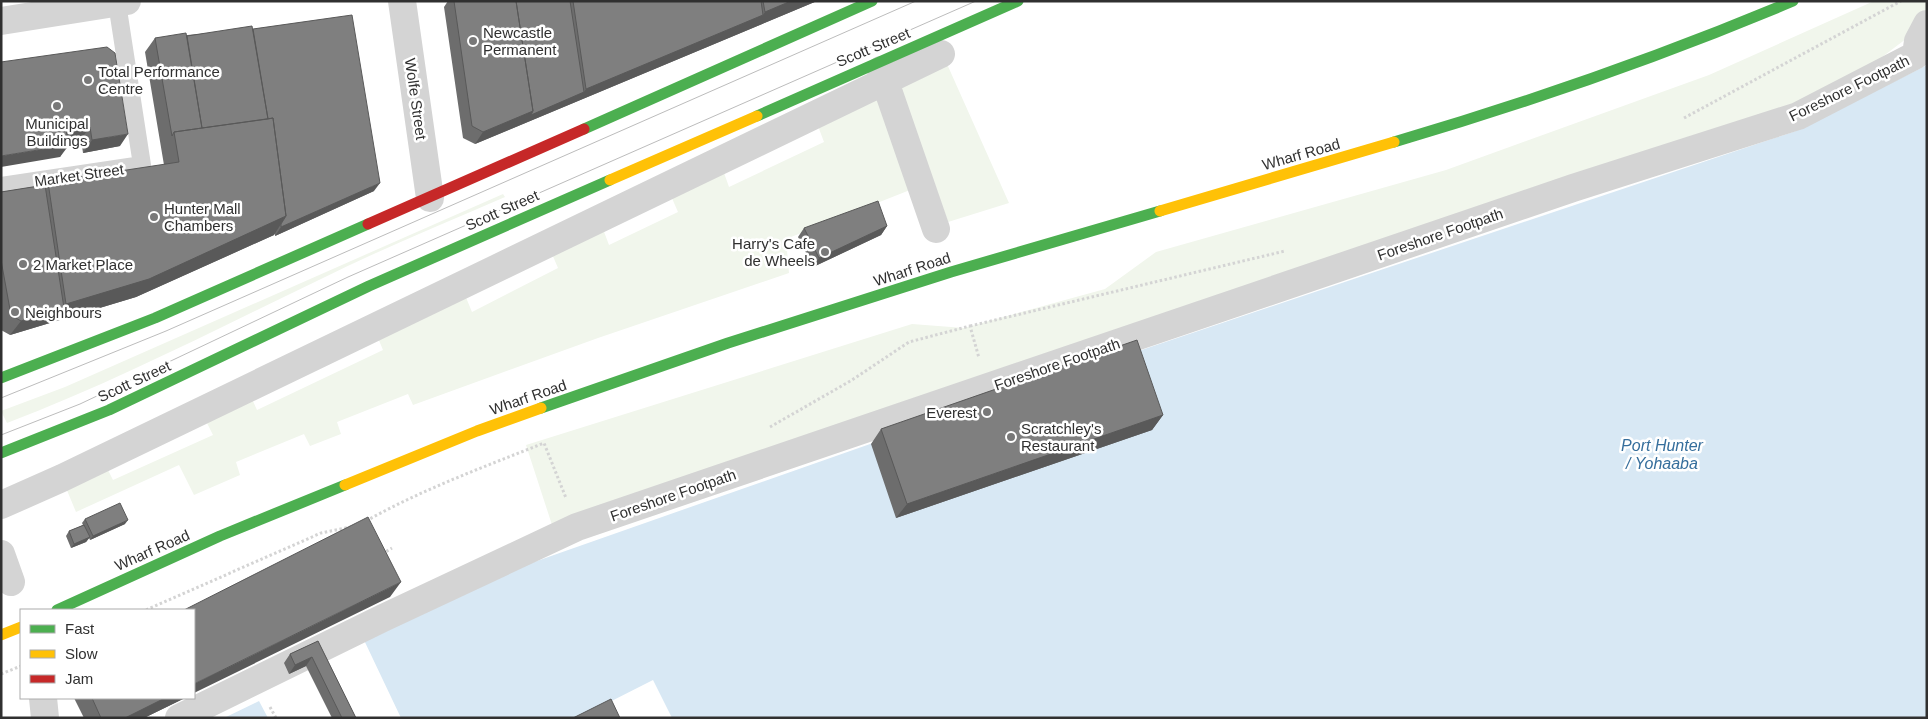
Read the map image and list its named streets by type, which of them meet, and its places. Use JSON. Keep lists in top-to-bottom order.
{
  "streets": {
    "main road": ["Scott Street", "Wharf Road"],
    "street": ["Foreshore Footpath", "Wolfe Street"],
    "lane": ["Market Street"]
  },
  "water": ["Port Hunter / Yohaaba"],
  "places": [
    "Newcastle Permanent",
    "Total Performance Centre",
    "Municipal Buildings",
    "Hunter Mall Chambers",
    "Harry's Cafe de Wheels",
    "2 Market Place",
    "Neighbours",
    "Everest",
    "Scratchley's Restaurant"
  ],
  "legend": ["Fast", "Slow", "Jam"]
}
